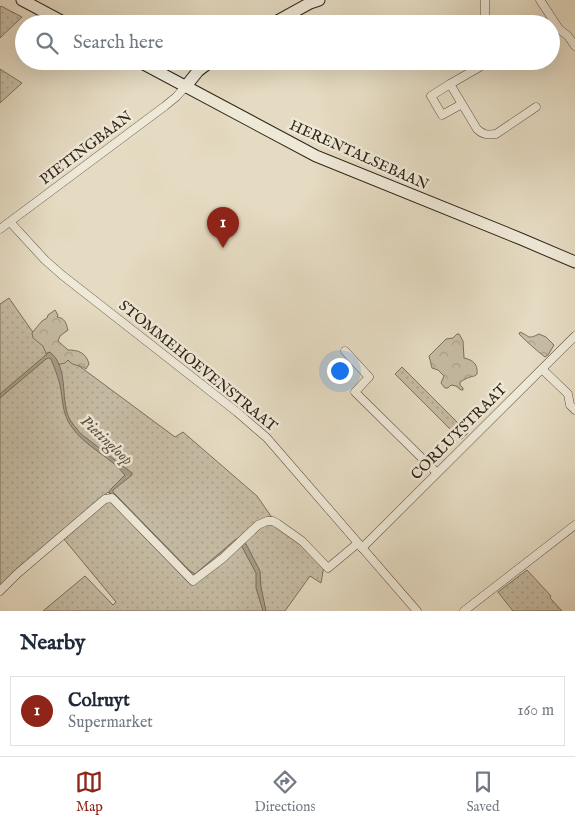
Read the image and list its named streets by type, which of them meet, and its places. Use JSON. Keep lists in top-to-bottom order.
{
  "streets": {
    "main road": ["HERENTALSEBAAN"],
    "street": ["PIETINGBAAN", "STOMMEHOEVENSTRAAT", "CORLUYSTRAAT"]
  },
  "crossings": [
    ["PIETINGBAAN", "HERENTALSEBAAN"],
    ["PIETINGBAAN", "STOMMEHOEVENSTRAAT"],
    ["STOMMEHOEVENSTRAAT", "CORLUYSTRAAT"]
  ],
  "water": ["Pietingloop"],
  "page": {
    "search": "Search here",
    "pins": "1",
    "heading": "Nearby",
    "list": [
      {
        "mark": "1",
        "name": "Colruyt",
        "note": "Supermarket",
        "value": "160 m"
      }
    ],
    "nav": ["Map", "Directions", "Saved"]
  }
}
